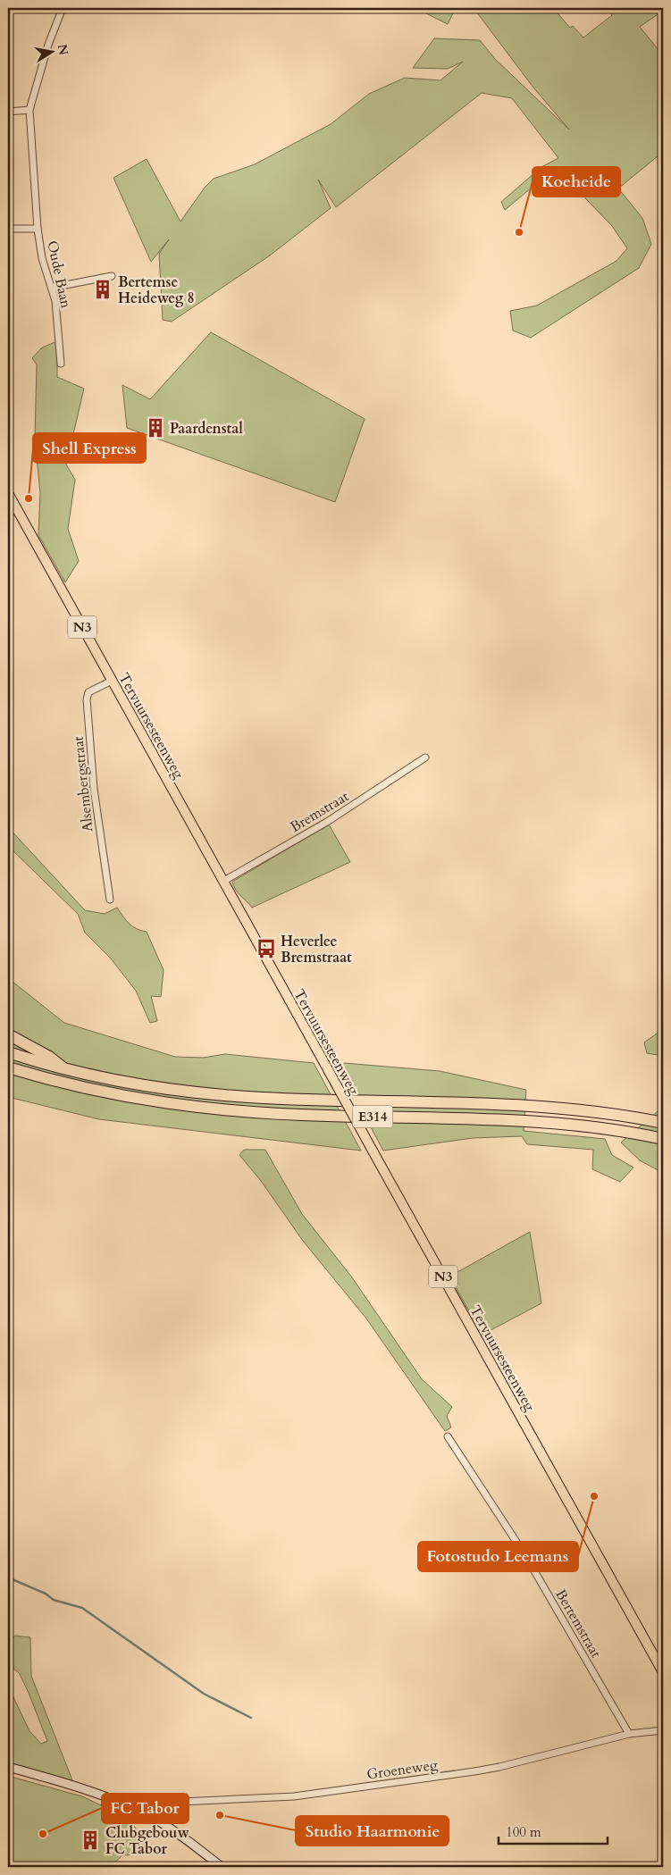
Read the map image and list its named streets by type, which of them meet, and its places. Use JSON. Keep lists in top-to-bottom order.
{
  "streets": {
    "highway": ["E314"],
    "main road": ["N3", "Tervuursesteenweg"],
    "street": [
      "Oude Baan",
      "Alsembergstraat",
      "Bremstraat",
      "Bertemstraat",
      "Groeneweg"
    ]
  },
  "crossings": [
    ["Tervuursesteenweg", "Alsembergstraat"],
    ["Tervuursesteenweg", "Bremstraat"],
    ["Bertemstraat", "Groeneweg"]
  ],
  "places": {
    "other": [
      "Koeheide",
      "Shell Express",
      "Fotostudo Leemans",
      "Studio Haarmonie",
      "FC Tabor"
    ],
    "building": ["Bertemse Heideweg 8", "Paardenstal", "Clubgebouw FC Tabor"],
    "bus stop": ["Heverlee Bremstraat"]
  },
  "scale_bar": "100 m",
  "north": "right"
}
